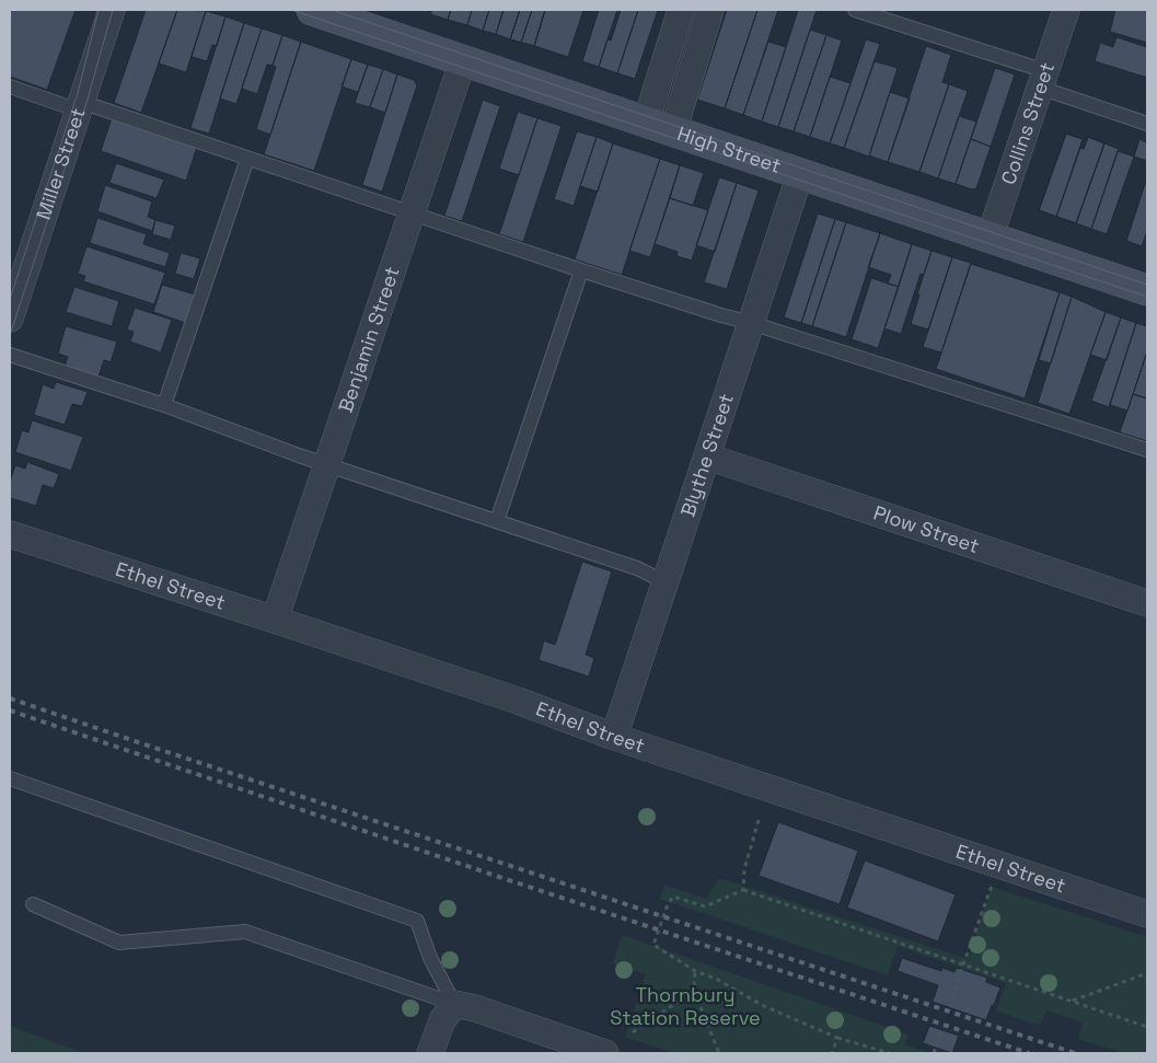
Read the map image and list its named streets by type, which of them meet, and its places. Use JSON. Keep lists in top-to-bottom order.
{
  "streets": {
    "main road": ["High Street"],
    "street": [
      "Collins Street",
      "Miller Street",
      "Benjamin Street",
      "Blythe Street",
      "Plow Street",
      "Ethel Street"
    ]
  },
  "crossings": [
    ["Collins Street", "High Street"],
    ["High Street", "Benjamin Street"],
    ["High Street", "Blythe Street"],
    ["Benjamin Street", "Ethel Street"],
    ["Blythe Street", "Plow Street"],
    ["Blythe Street", "Ethel Street"]
  ],
  "parks": ["Thornbury Station Reserve"]
}
